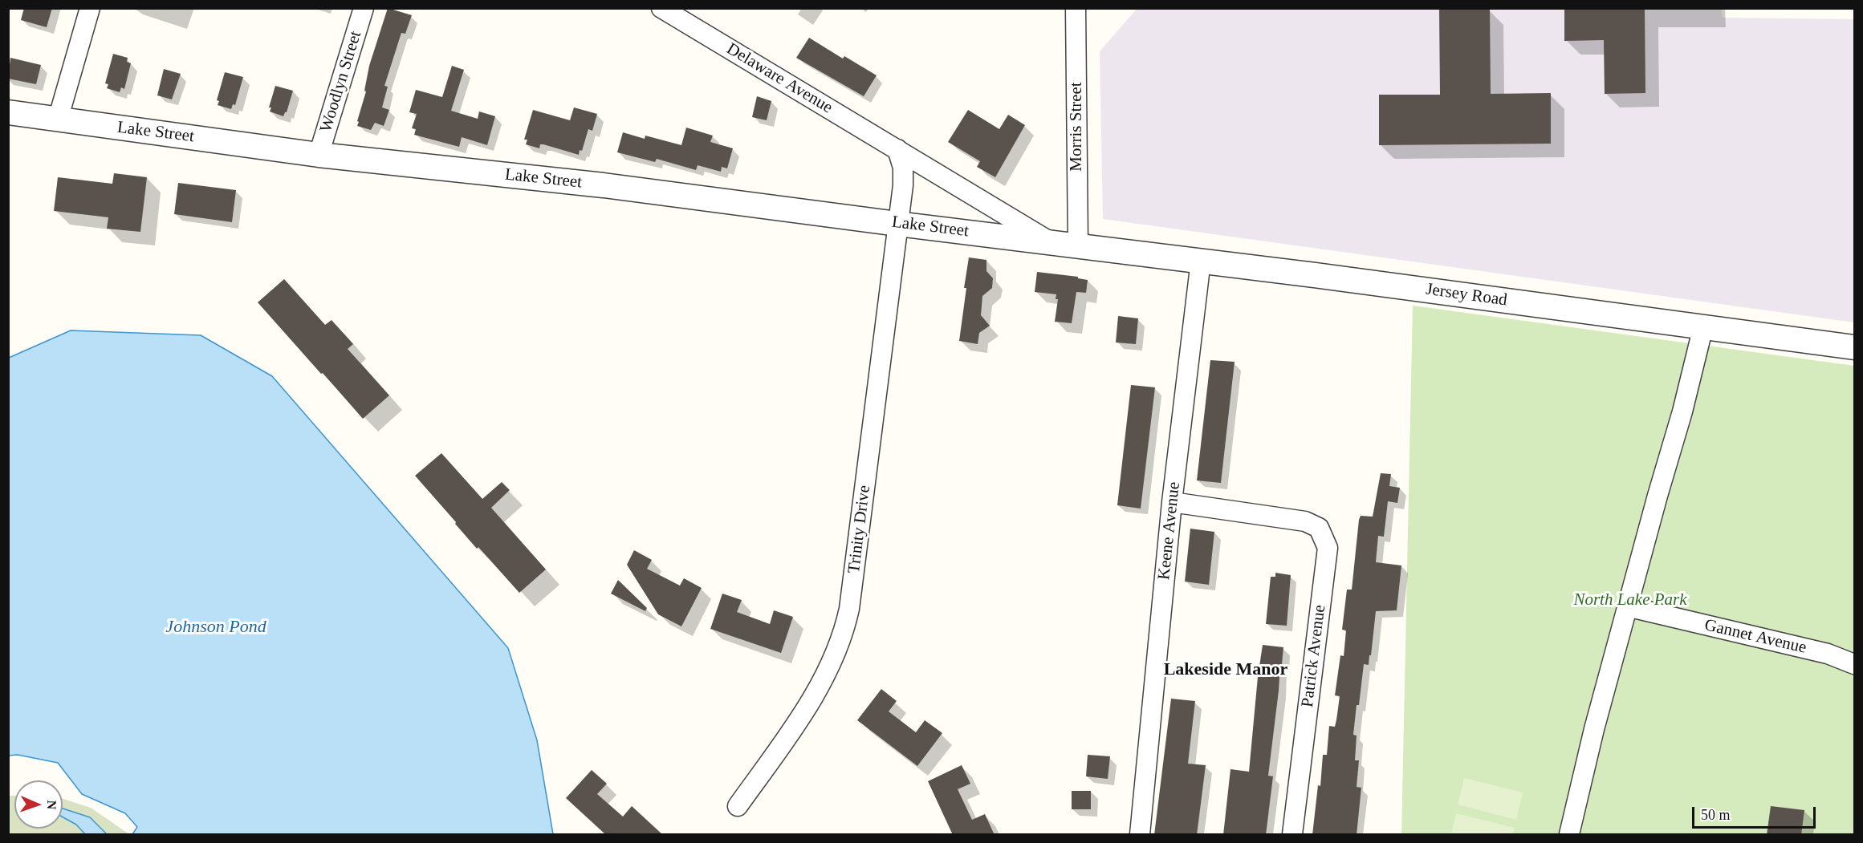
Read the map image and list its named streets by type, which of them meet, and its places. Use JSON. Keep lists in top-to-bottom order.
{
  "streets": {
    "street": [
      "Delaware Avenue",
      "Woodlyn Street",
      "Morris Street",
      "Lake Street",
      "Jersey Road",
      "Trinity Drive",
      "Keene Avenue",
      "Gannet Avenue",
      "Patrick Avenue"
    ]
  },
  "crossings": [
    ["Delaware Avenue", "Lake Street"],
    ["Woodlyn Street", "Lake Street"],
    ["Morris Street", "Lake Street"],
    ["Morris Street", "Jersey Road"],
    ["Lake Street", "Jersey Road"],
    ["Lake Street", "Trinity Drive"],
    ["Jersey Road", "Keene Avenue"],
    ["Keene Avenue", "Patrick Avenue"]
  ],
  "districts": ["Lakeside Manor"],
  "water": ["Johnson Pond"],
  "parks": ["North Lake Park"],
  "scale_bar": "50 m",
  "north": "right"
}
